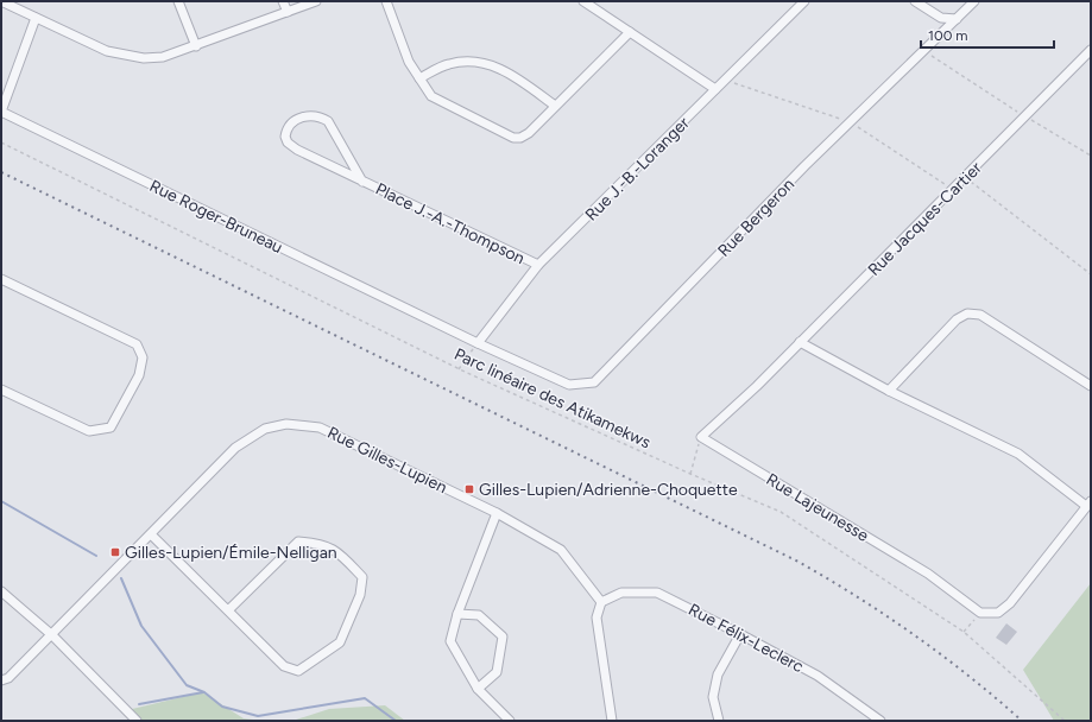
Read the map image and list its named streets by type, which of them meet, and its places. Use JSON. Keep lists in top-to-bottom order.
{
  "streets": {
    "street": [
      "Rue J.-B.-Loranger",
      "Rue Roger-Bruneau",
      "Rue Bergeron",
      "Rue Jacques-Cartier",
      "Place J.-A.-Thompson",
      "Rue Gilles-Lupien",
      "Rue Lajeunesse",
      "Rue Félix-Leclerc"
    ],
    "path": ["Parc linéaire des Atikamekws"]
  },
  "crossings": [
    ["Rue J.-B.-Loranger", "Rue Roger-Bruneau"],
    ["Rue J.-B.-Loranger", "Place J.-A.-Thompson"],
    ["Rue Roger-Bruneau", "Rue Bergeron"],
    ["Rue Jacques-Cartier", "Rue Lajeunesse"],
    ["Rue Gilles-Lupien", "Rue Félix-Leclerc"]
  ],
  "places": {
    "transit": ["Gilles-Lupien/Adrienne-Choquette", "Gilles-Lupien/Émile-Nelligan"]
  },
  "scale_bar": "100 m"
}
